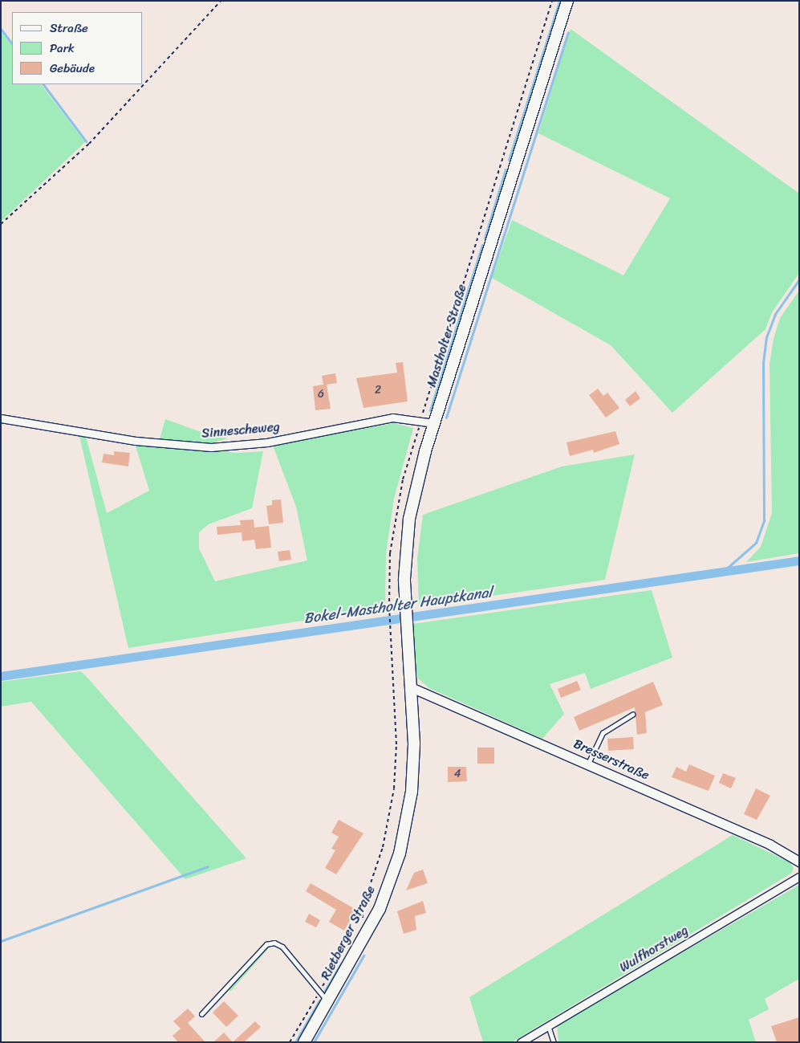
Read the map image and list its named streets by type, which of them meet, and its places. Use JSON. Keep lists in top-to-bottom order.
{
  "streets": {
    "main road": ["Mastholter Straße", "Rietberger Straße"],
    "street": ["Sinnescheweg", "Bresserstraße", "Wulfhorstweg"]
  },
  "crossings": [
    ["Mastholter Straße", "Sinnescheweg"],
    ["Mastholter Straße", "Bresserstraße"],
    ["Mastholter Straße", "Rietberger Straße"],
    ["Bresserstraße", "Rietberger Straße"]
  ],
  "water": ["Bokel-Mastholter Hauptkanal"],
  "house_numbers": ["2", "6", "4"],
  "legend": ["Straße", "Park", "Gebäude"]
}
